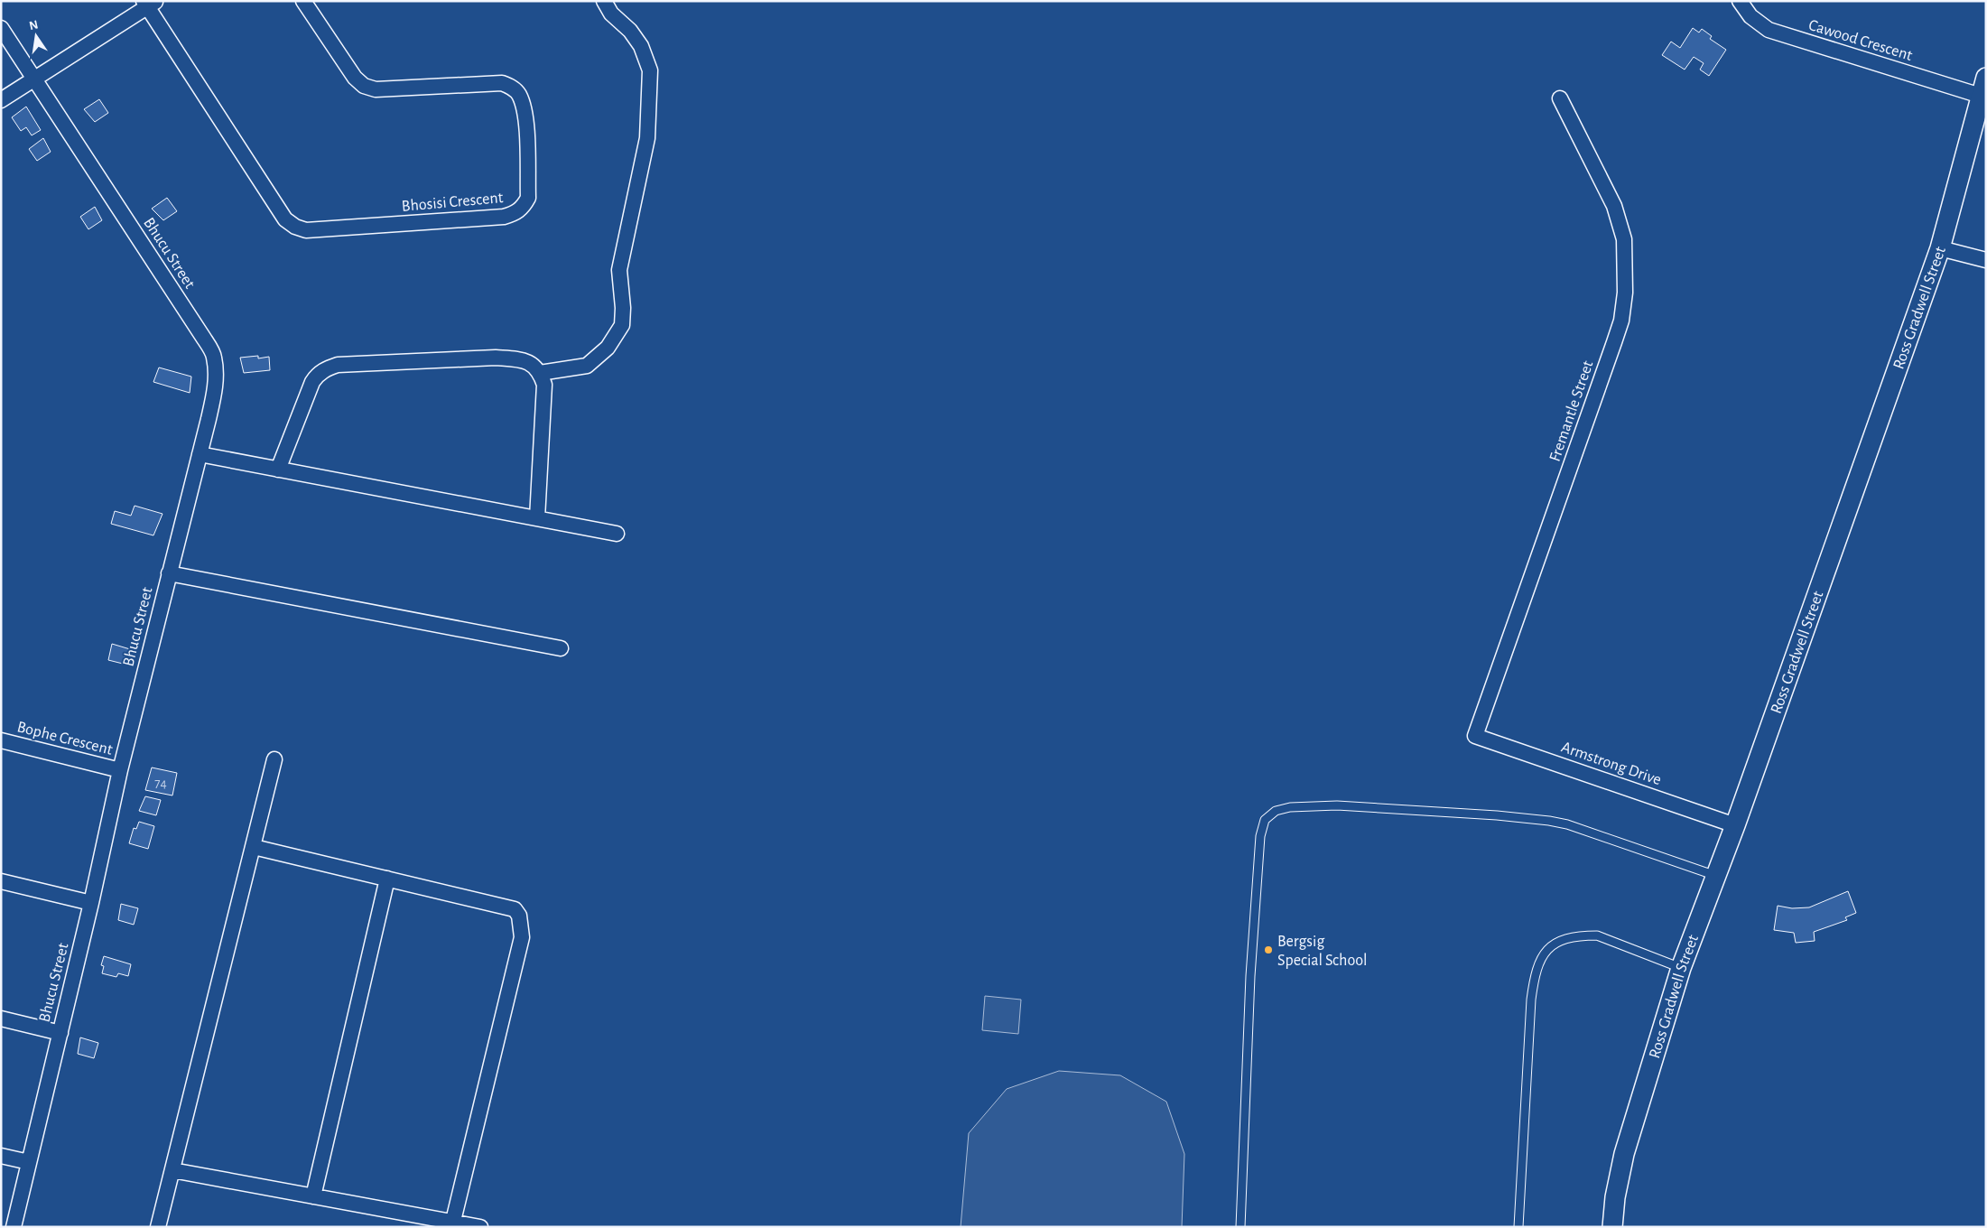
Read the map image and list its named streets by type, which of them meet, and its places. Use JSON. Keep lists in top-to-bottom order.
{
  "streets": {
    "street": [
      "Cawood Crescent",
      "Bhosisi Crescent",
      "Bhucu Street",
      "Ross Gradwell Street",
      "Fremantle Street",
      "Bophe Crescent",
      "Armstrong Drive"
    ]
  },
  "crossings": [
    ["Cawood Crescent", "Ross Gradwell Street"],
    ["Bhucu Street", "Bophe Crescent"],
    ["Ross Gradwell Street", "Armstrong Drive"],
    ["Fremantle Street", "Armstrong Drive"]
  ],
  "places": ["Bergsig Special School"],
  "house_numbers": ["74"],
  "north": "top"
}
